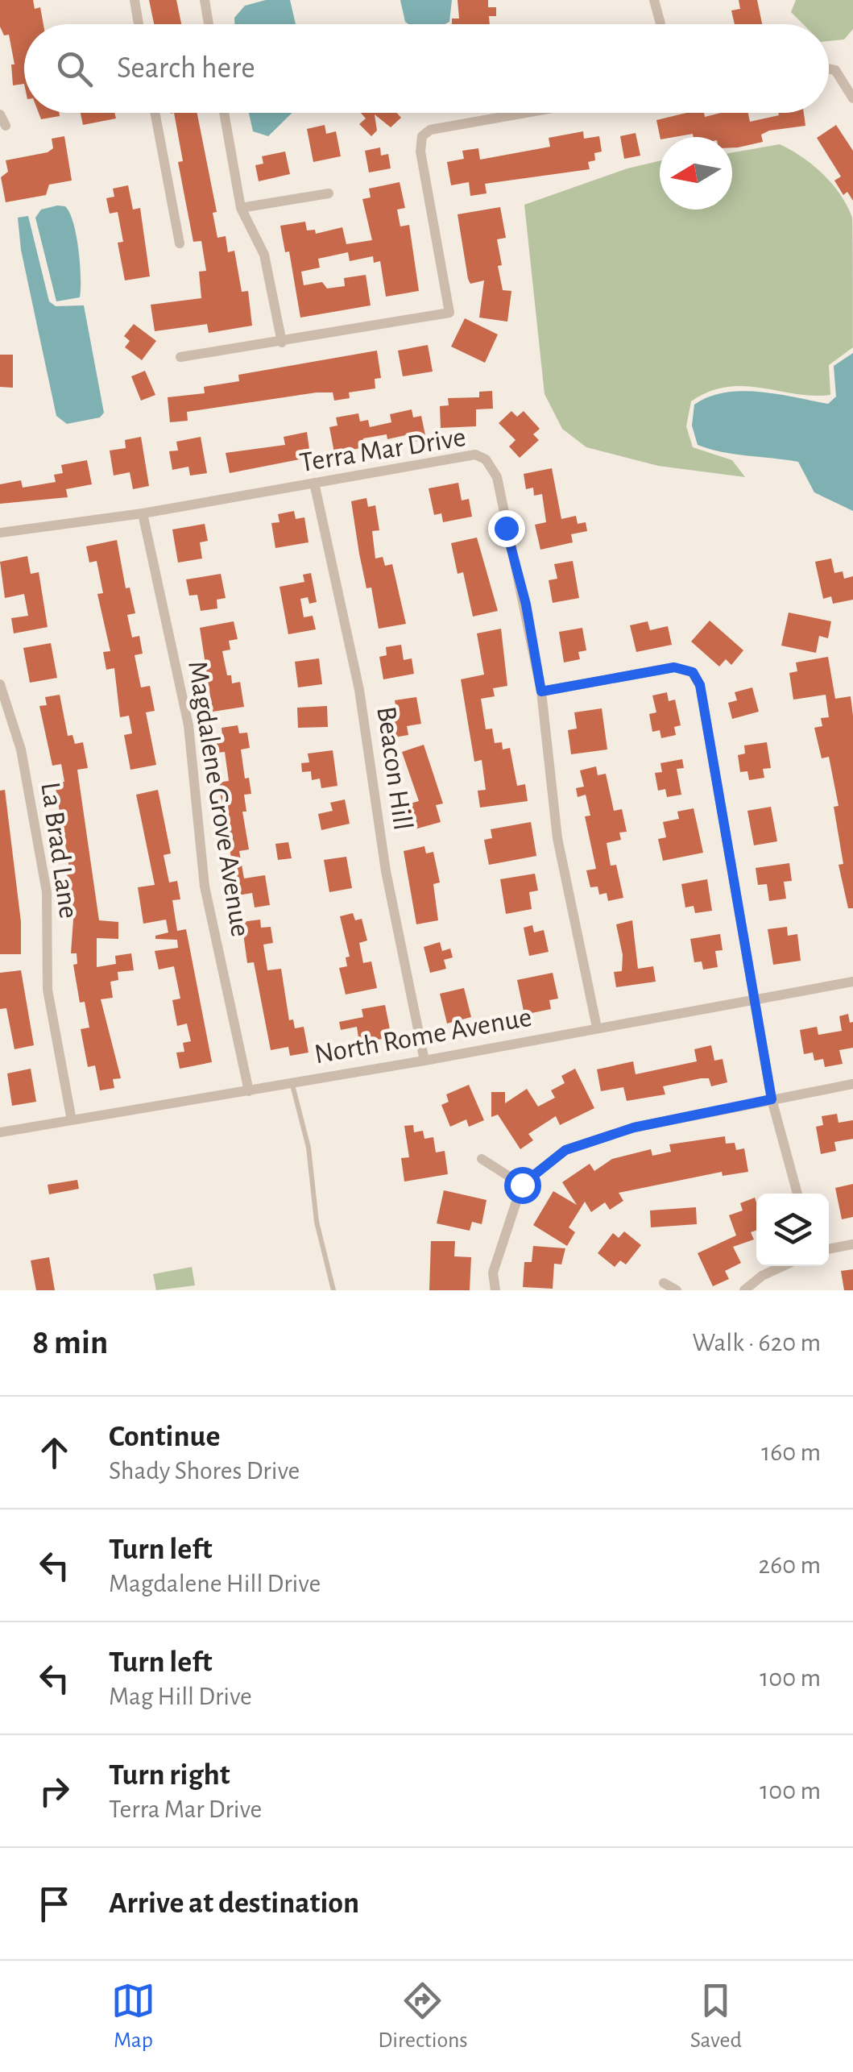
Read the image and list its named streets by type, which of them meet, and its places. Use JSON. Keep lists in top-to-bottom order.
{
  "streets": {
    "street": [
      "Terra Mar Drive",
      "Beacon Hill",
      "Magdalene Grove Avenue",
      "La Brad Lane",
      "North Rome Avenue"
    ]
  },
  "crossings": [
    ["Terra Mar Drive", "Beacon Hill"],
    ["Terra Mar Drive", "Magdalene Grove Avenue"],
    ["Terra Mar Drive", "North Rome Avenue"],
    ["Beacon Hill", "North Rome Avenue"],
    ["Magdalene Grove Avenue", "North Rome Avenue"],
    ["La Brad Lane", "North Rome Avenue"]
  ],
  "north": "left",
  "page": {
    "search": "Search here",
    "heading": ["8 min", "Walk · 620 m"],
    "list": [
      ["Continue", "Shady Shores Drive", "160 m"],
      ["Turn left", "Magdalene Hill Drive", "260 m"],
      ["Turn left", "Mag Hill Drive", "100 m"],
      ["Turn right", "Terra Mar Drive", "100 m"],
      "Arrive at destination"
    ],
    "nav": ["Map", "Directions", "Saved"]
  }
}
